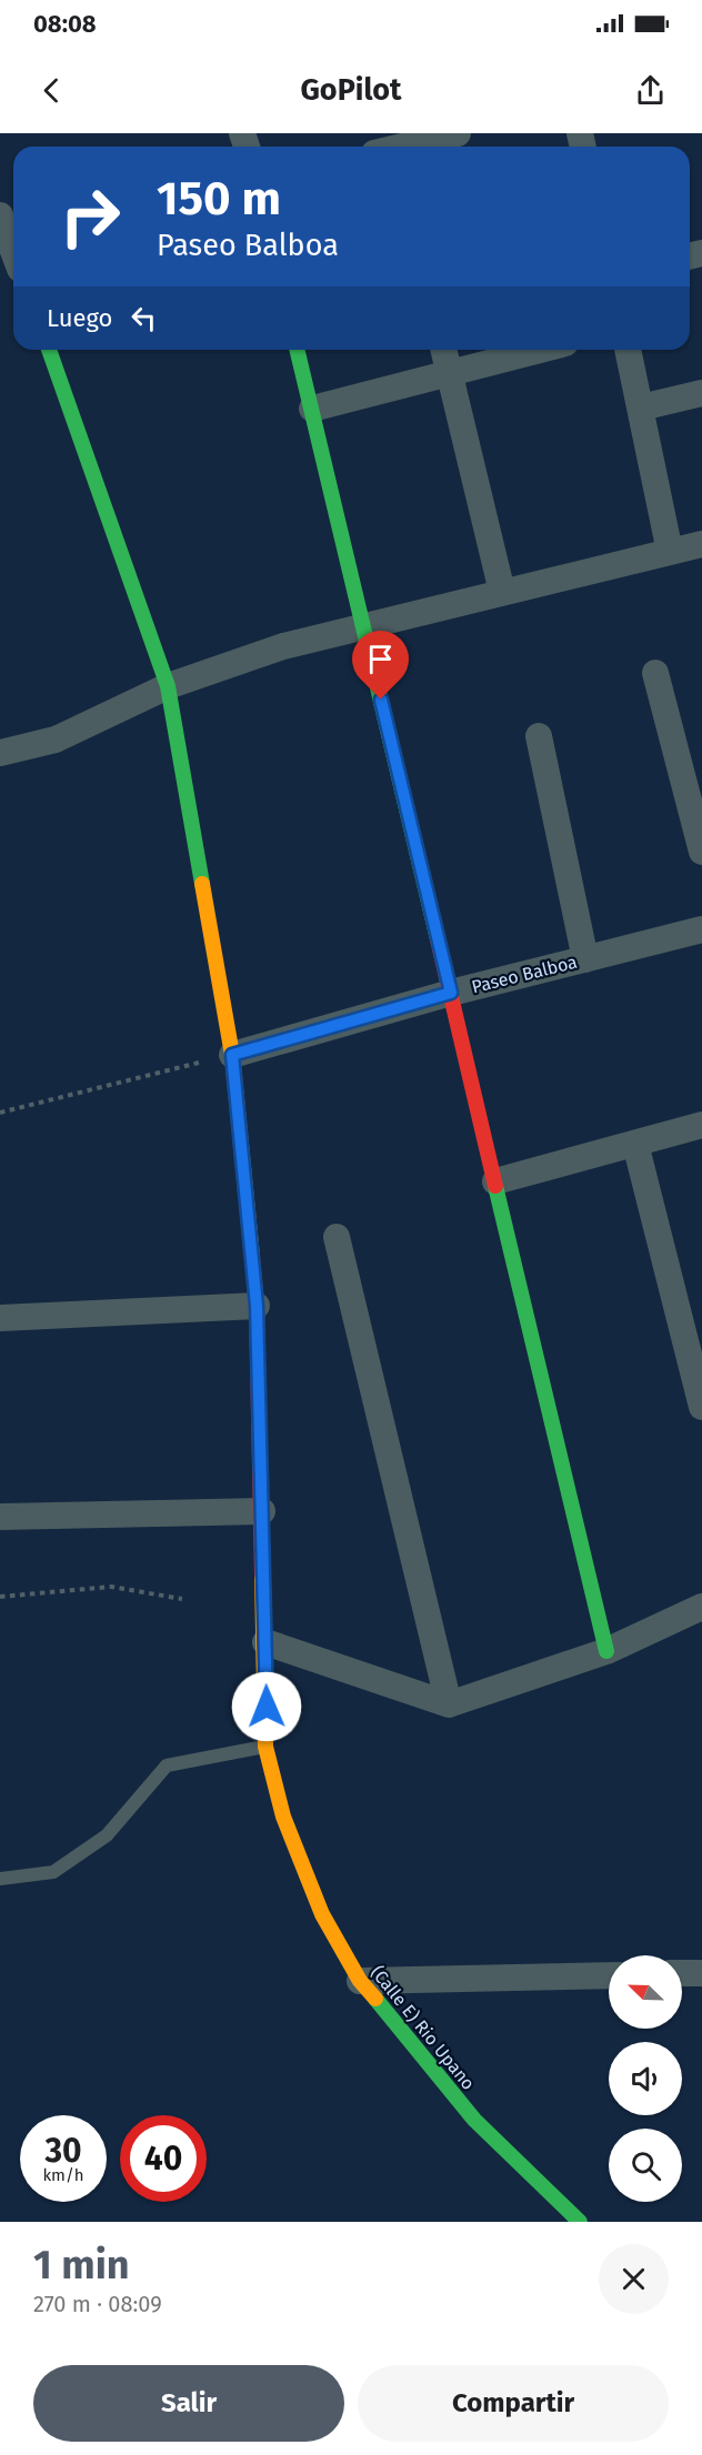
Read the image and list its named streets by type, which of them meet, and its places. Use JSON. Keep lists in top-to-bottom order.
{
  "streets": {
    "street": ["Paseo Balboa", "(Calle E) Rio Upano"]
  },
  "crossings": [
    ["Paseo Balboa", "(Calle E) Rio Upano"]
  ],
  "north": "top left",
  "page": {
    "status": "08:08",
    "header": "GoPilot",
    "turn": ["150 m", "Paseo Balboa"],
    "then": "Luego",
    "speed": "30 km/h",
    "limit": "40",
    "heading": ["1 min", "270 m · 08:09"],
    "buttons": ["Salir", "Compartir"]
  }
}
